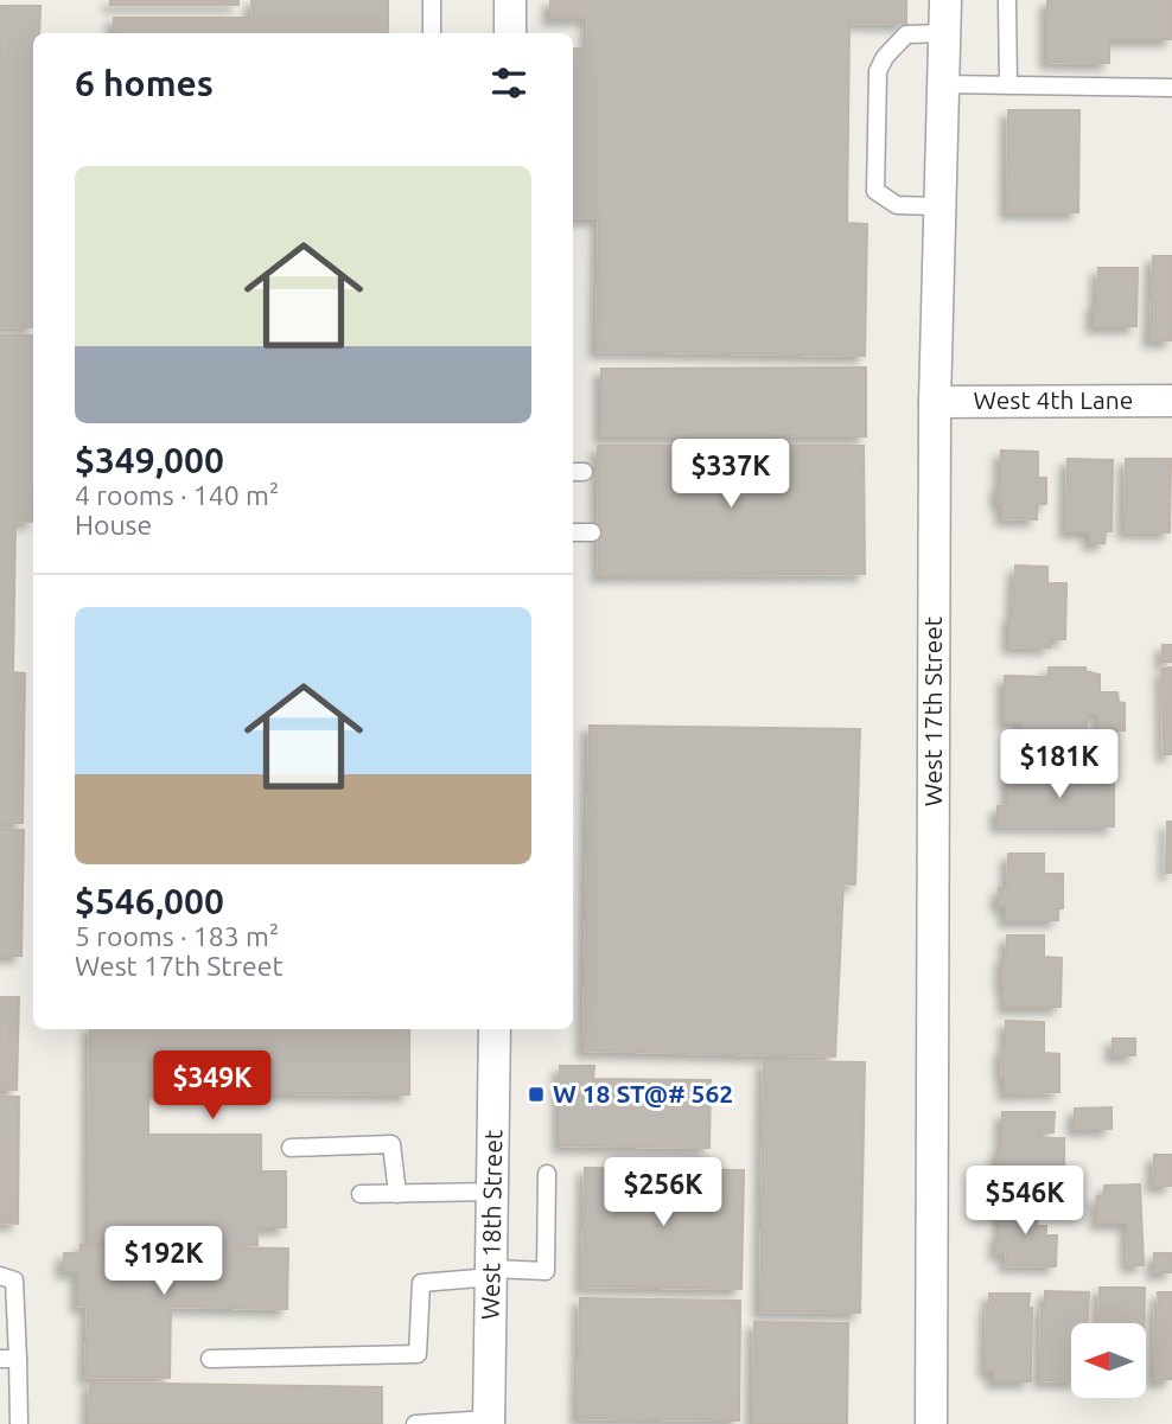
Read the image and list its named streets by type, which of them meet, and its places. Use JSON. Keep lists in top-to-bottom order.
{
  "streets": {
    "street": ["West 4th Lane", "West 17th Street", "West 18th Street"]
  },
  "crossings": [
    ["West 4th Lane", "West 17th Street"]
  ],
  "places": {
    "transit": ["W 18 ST@# 562"]
  },
  "north": "left",
  "page": {
    "heading": "6 homes",
    "list": [
      {
        "name": "$349,000",
        "note": "4 rooms · 140 m² · House"
      },
      {
        "name": "$546,000",
        "note": "5 rooms · 183 m² · West 17th Street"
      }
    ],
    "price": [
      "$337K",
      "$181K",
      "$349K",
      "$256K",
      "$546K",
      "$192K"
    ]
  }
}
